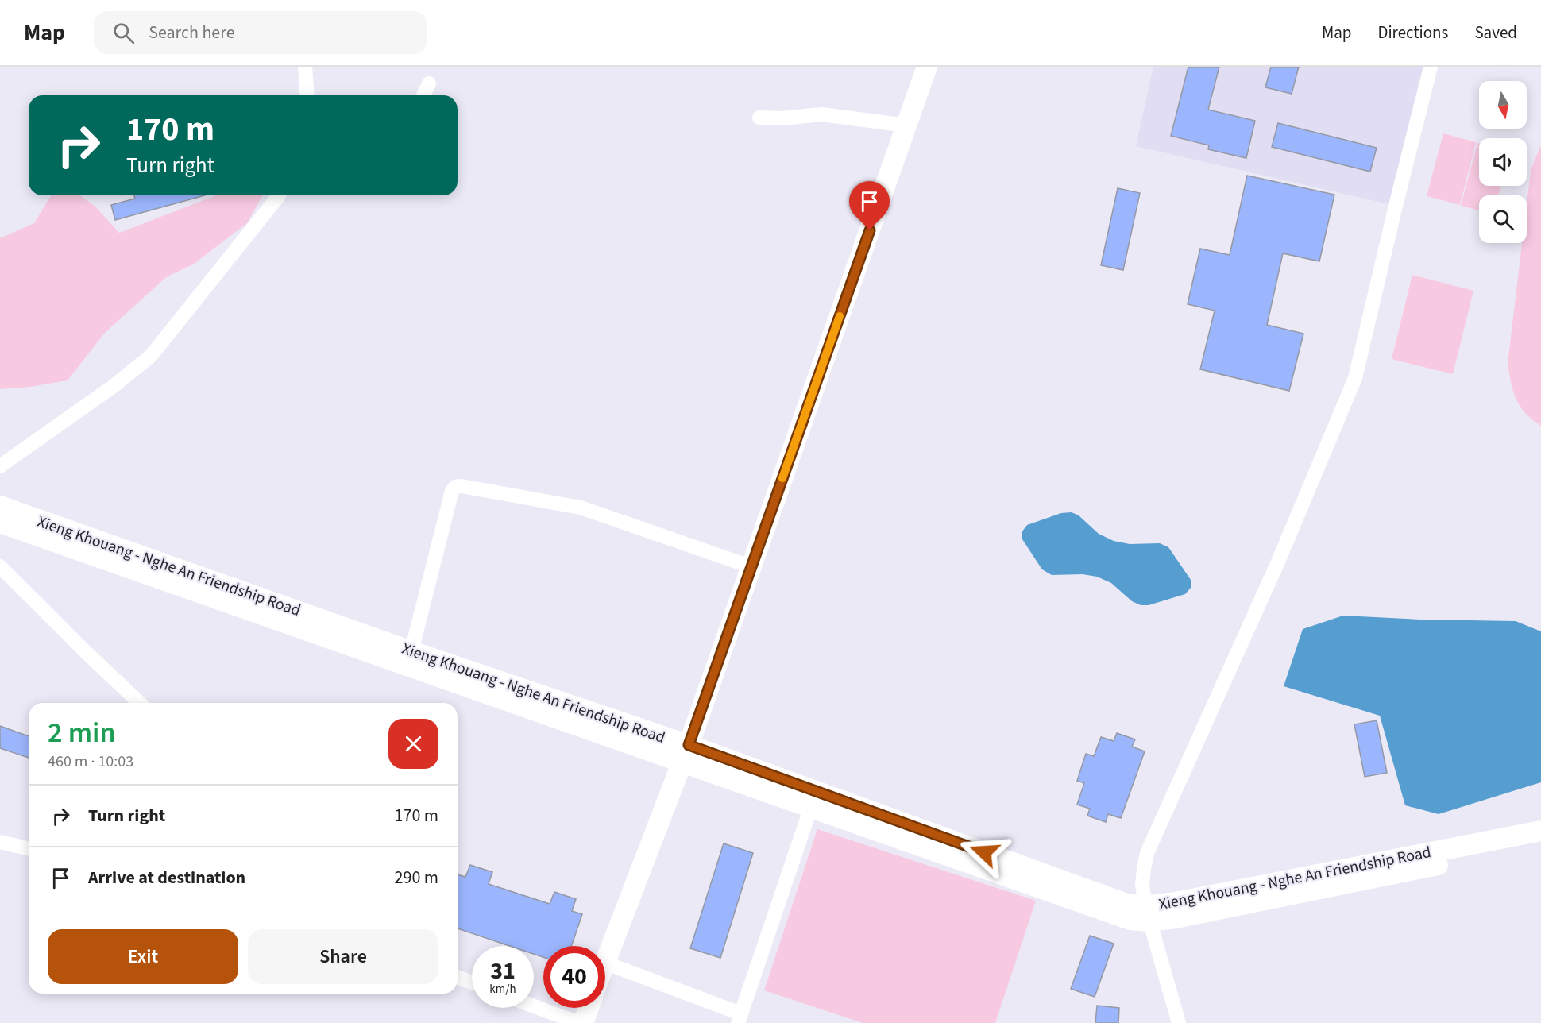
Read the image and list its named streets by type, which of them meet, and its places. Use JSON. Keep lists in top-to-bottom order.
{
  "streets": {
    "street": ["Xieng Khouang - Nghe An Friendship Road"]
  },
  "north": "bottom",
  "page": {
    "header": "Map",
    "search": "Search here",
    "nav": ["Map", "Directions", "Saved"],
    "turn": ["170 m", "Turn right"],
    "heading": ["2 min", "460 m · 10:03"],
    "list": [
      {
        "name": "Turn right",
        "value": "170 m"
      },
      {
        "name": "Arrive at destination",
        "value": "290 m"
      }
    ],
    "buttons": ["Exit", "Share"],
    "speed": "31 km/h",
    "limit": "40"
  }
}
